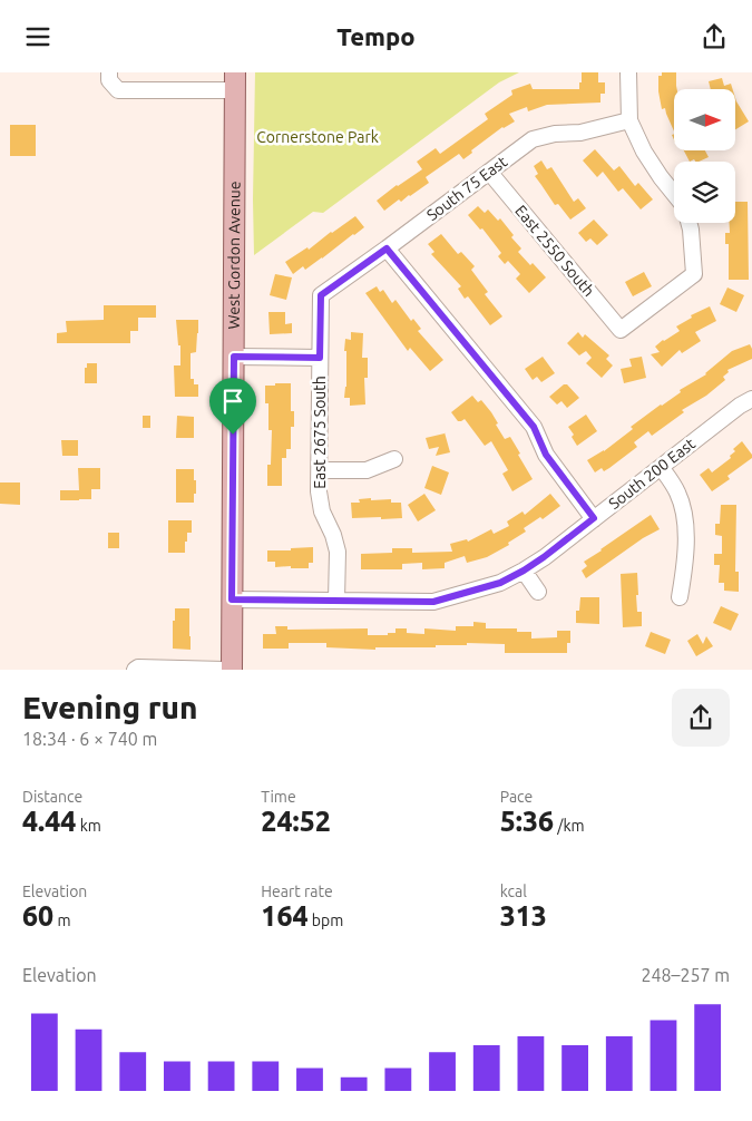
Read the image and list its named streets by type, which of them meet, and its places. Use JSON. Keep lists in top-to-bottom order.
{
  "streets": {
    "main road": ["West Gordon Avenue"],
    "street": [
      "South 75 East",
      "East 2550 South",
      "East 2675 South",
      "South 200 East"
    ]
  },
  "crossings": [
    ["South 75 East", "East 2550 South"],
    ["South 75 East", "East 2675 South"],
    ["West Gordon Avenue", "South 200 East"],
    ["East 2675 South", "South 200 East"]
  ],
  "parks": ["Cornerstone Park"],
  "north": "right",
  "page": {
    "header": "Tempo",
    "heading": ["Evening run", "18:34 · 6 × 740 m"],
    "stats": [
      ["Distance", "4.44 km"],
      ["Time", "24:52"],
      ["Pace", "5:36 /km"],
      ["Elevation", "60 m"],
      ["Heart rate", "164 bpm"],
      ["kcal", "313"]
    ],
    "chart": ["Elevation", "248–257 m"]
  }
}
